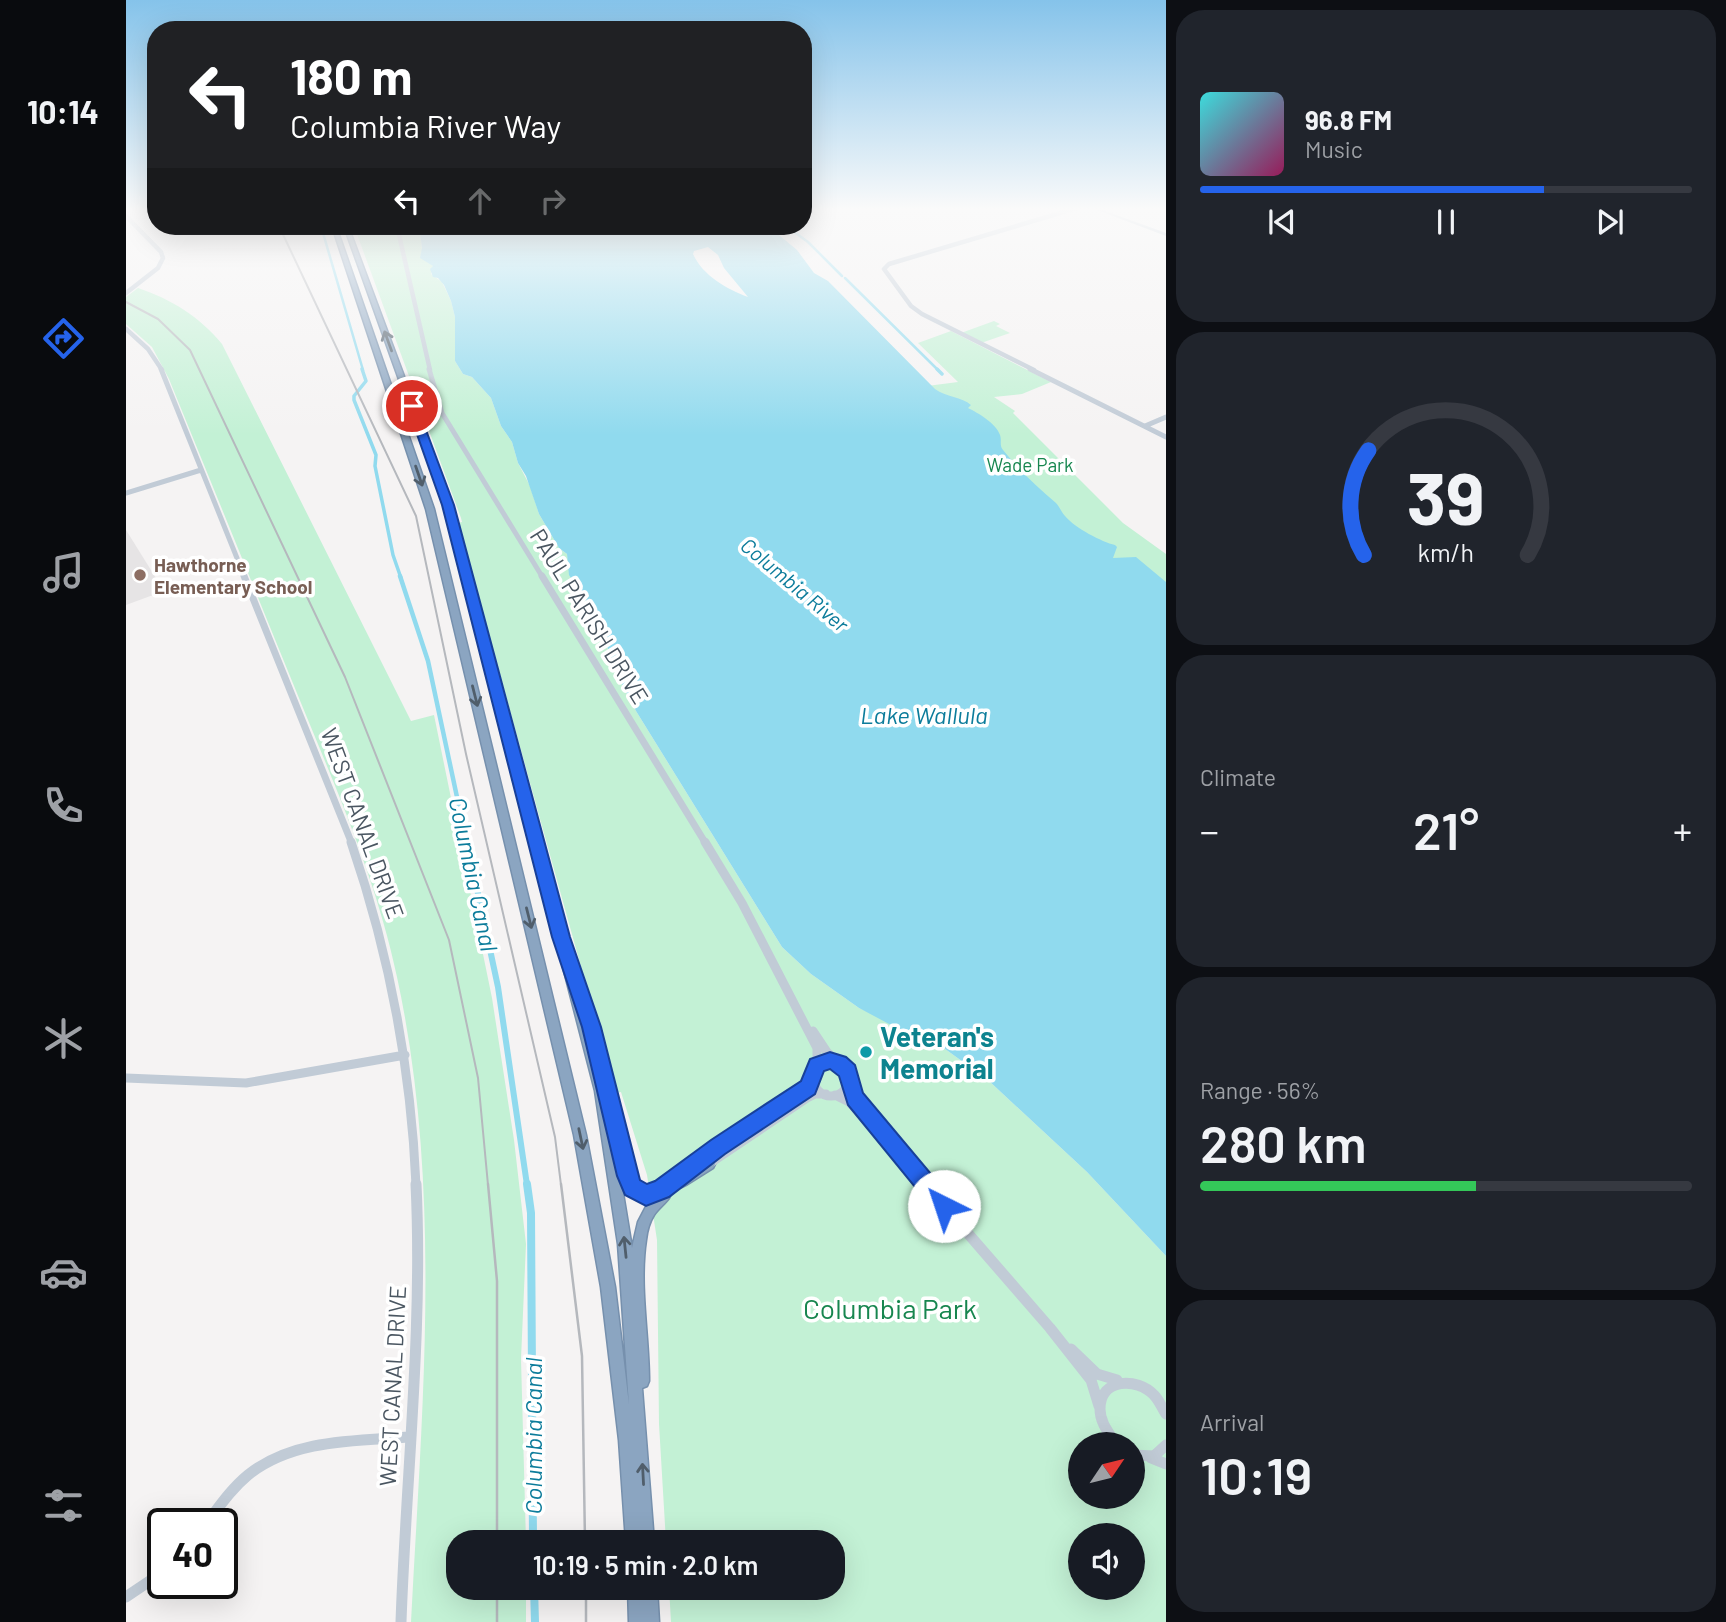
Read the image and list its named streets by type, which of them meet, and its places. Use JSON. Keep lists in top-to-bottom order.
{
  "streets": {
    "street": ["PAUL PARISH DRIVE", "WEST CANAL DRIVE"]
  },
  "water": ["Columbia River", "Lake Wallula", "Columbia Canal"],
  "parks": ["Wade Park", "Columbia Park"],
  "places": ["Hawthorne Elementary School", "Veteran's Memorial"],
  "north": "top right",
  "page": {
    "tabs": "10:14",
    "turn": ["180 m", "Columbia River Way"],
    "song": ["96.8 FM", "Music"],
    "tile": [
      "Climate",
      ["Range · 56%", "280 km"],
      ["Arrival", "10:19"]
    ],
    "heat": ["−", "21°", "+"],
    "limit": "40",
    "trip": "10:19 · 5 min · 2.0 km",
    "gauge": ["39", "km/h"]
  }
}
